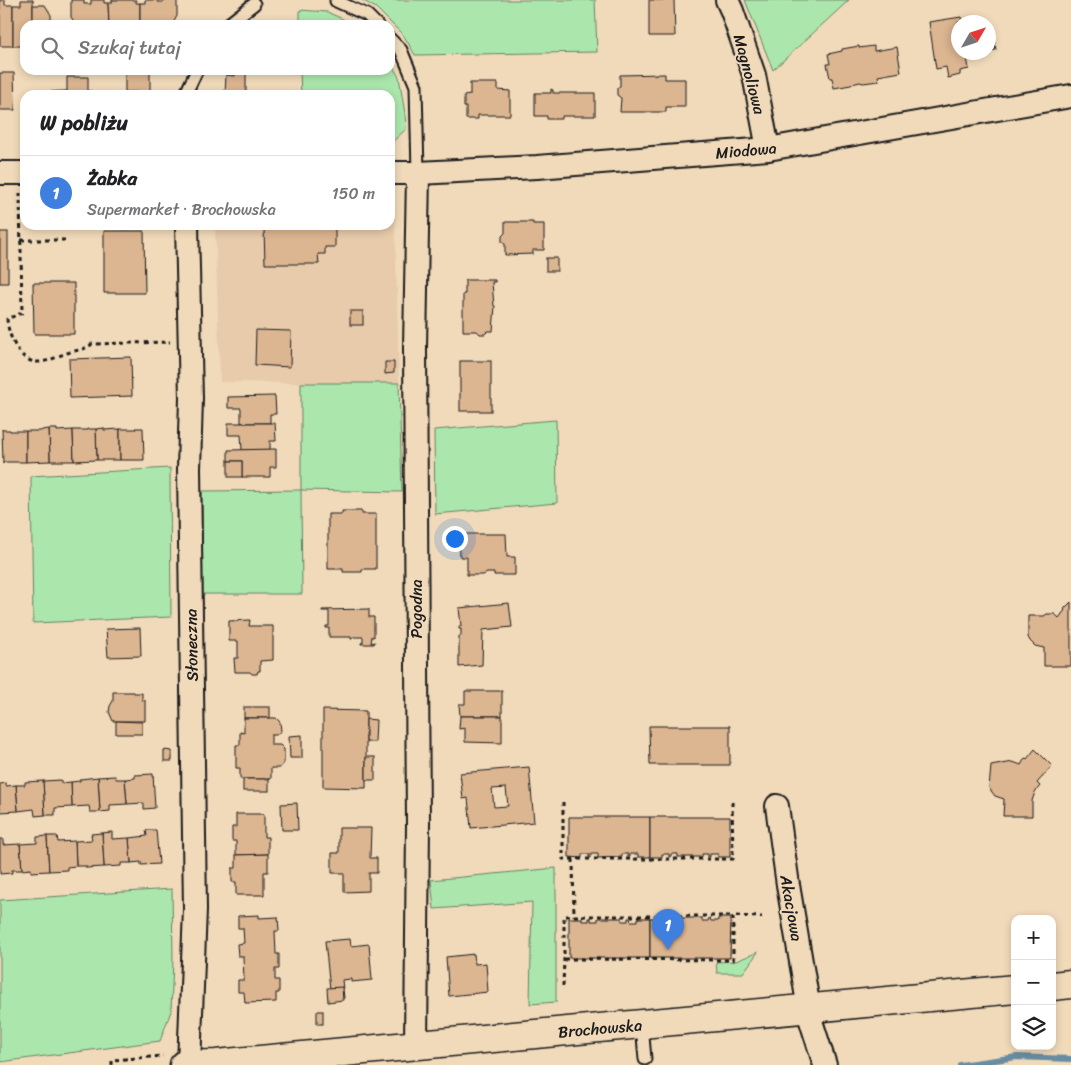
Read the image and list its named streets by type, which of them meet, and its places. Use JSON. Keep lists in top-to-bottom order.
{
  "streets": {
    "street": [
      "Magnoliowa",
      "Miodowa",
      "Pogodna",
      "Słoneczna",
      "Akacjowa",
      "Brochowska"
    ]
  },
  "crossings": [
    ["Magnoliowa", "Miodowa"],
    ["Miodowa", "Pogodna"],
    ["Pogodna", "Brochowska"],
    ["Słoneczna", "Brochowska"],
    ["Akacjowa", "Brochowska"]
  ],
  "north": "top right",
  "page": {
    "search": "Szukaj tutaj",
    "heading": "W pobliżu",
    "list": [
      {
        "mark": "1",
        "name": "Żabka",
        "note": "Supermarket · Brochowska",
        "value": "150 m"
      }
    ],
    "pins": "1",
    "map_buttons": ["+", "−"]
  }
}
